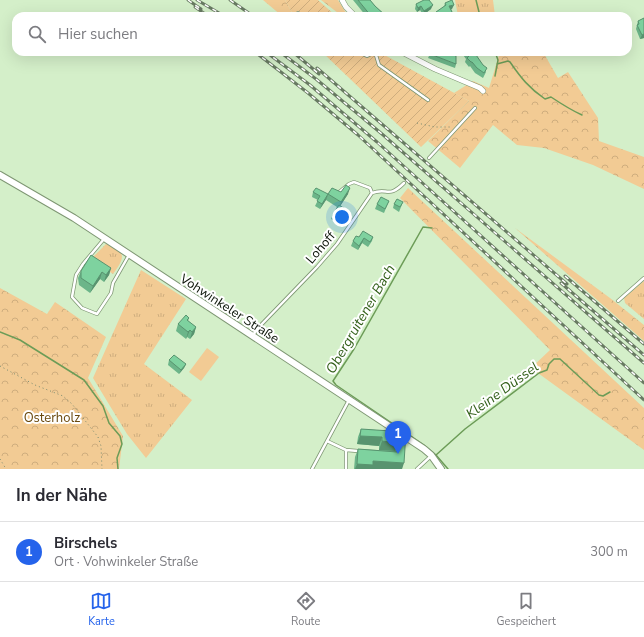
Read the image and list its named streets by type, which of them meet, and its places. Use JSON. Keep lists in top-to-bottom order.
{
  "streets": {
    "street": ["Vohwinkeler Straße"],
    "lane": ["Lohoff"]
  },
  "crossings": [
    ["Lohoff", "Vohwinkeler Straße"]
  ],
  "water": ["Obergruitener Bach", "Kleine Düssel"],
  "parks": ["Osterholz"],
  "page": {
    "search": "Hier suchen",
    "pins": "1",
    "heading": "In der Nähe",
    "list": [
      {
        "mark": "1",
        "name": "Birschels",
        "note": "Ort · Vohwinkeler Straße",
        "value": "300 m"
      }
    ],
    "nav": ["Karte", "Route", "Gespeichert"]
  }
}
